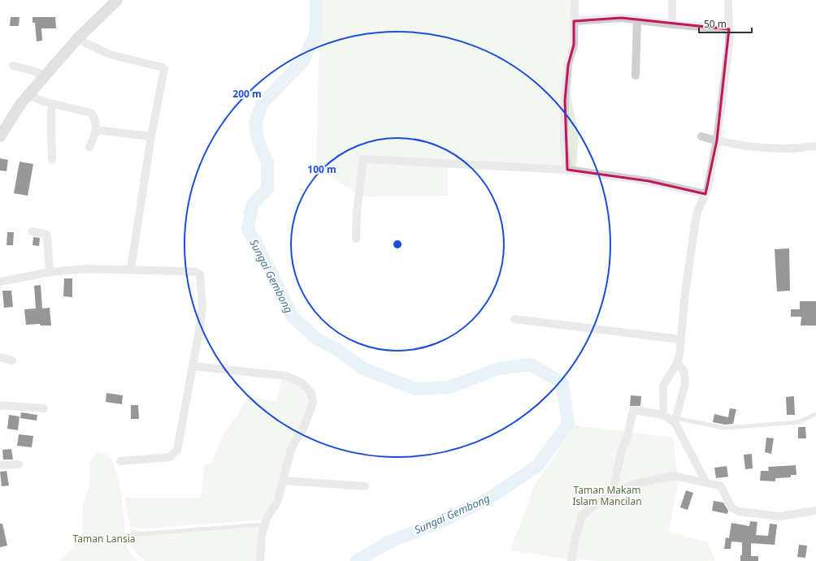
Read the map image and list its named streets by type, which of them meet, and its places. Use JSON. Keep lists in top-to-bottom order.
{
  "water": ["Sungai Gembong"],
  "parks": ["Taman Makam Islam Mancilan", "Taman Lansia"],
  "scale_bar": "50 m",
  "rings": ["200 m", "100 m"]
}
